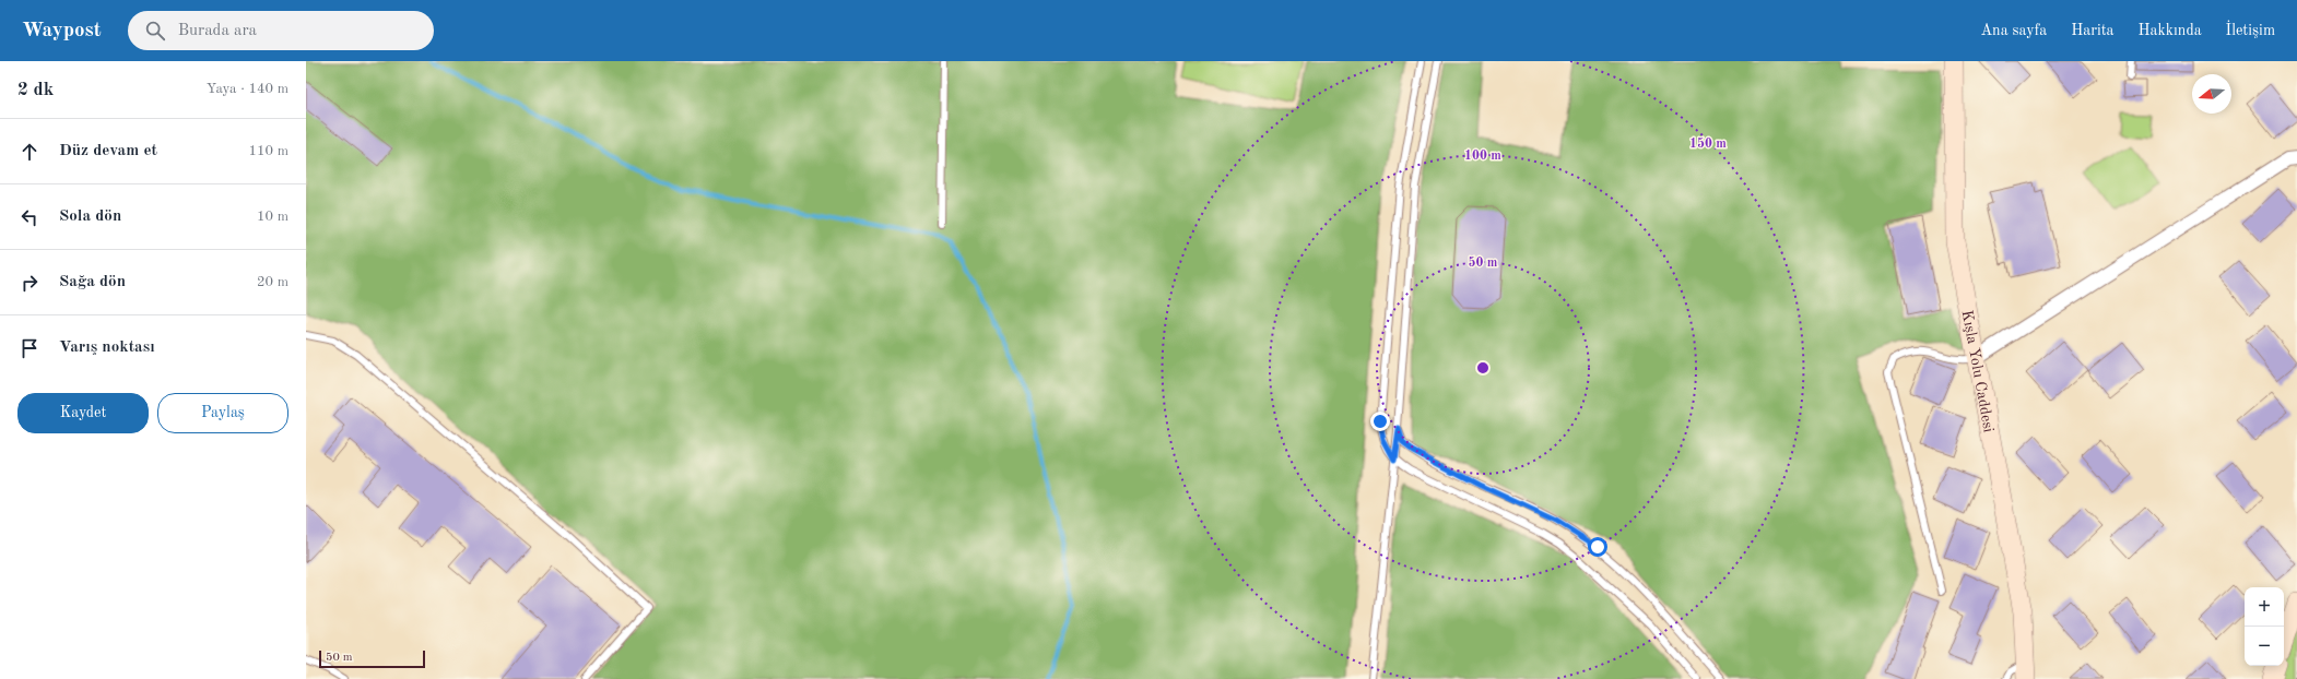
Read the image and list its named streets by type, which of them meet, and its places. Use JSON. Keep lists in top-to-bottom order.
{
  "streets": {
    "street": ["Kışla Yolu Caddesi"]
  },
  "scale_bar": "50 m",
  "north": "left",
  "page": {
    "header": "Waypost",
    "search": "Burada ara",
    "nav": [
      "Ana sayfa",
      "Harita",
      "Hakkında",
      "İletişim"
    ],
    "heading": ["2 dk", "Yaya · 140 m"],
    "list": [
      ["Düz devam et", "110 m"],
      ["Sola dön", "10 m"],
      ["Sağa dön", "20 m"],
      "Varış noktası"
    ],
    "buttons": ["Kaydet", "Paylaş"],
    "map_buttons": ["+", "−"],
    "scale": "50 m"
  },
  "rings": ["150 m", "100 m", "50 m"]
}
